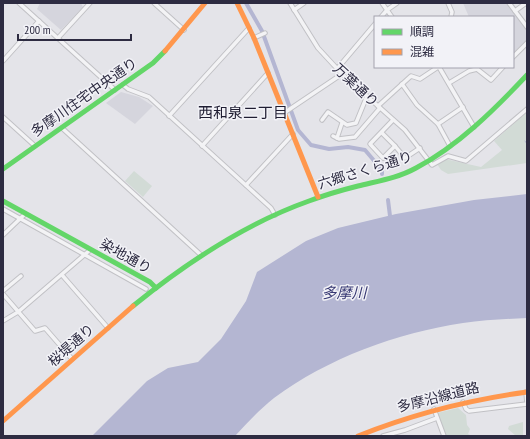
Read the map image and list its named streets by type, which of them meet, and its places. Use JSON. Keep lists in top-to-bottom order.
{
  "streets": {
    "street": [
      "万葉通り",
      "多摩川住宅中央通り",
      "六郷さくら通り",
      "染地通り",
      "桜堤通り",
      "多摩沿線道路"
    ]
  },
  "crossings": [
    ["万葉通り", "六郷さくら通り"],
    ["六郷さくら通り", "染地通り"],
    ["染地通り", "桜堤通り"]
  ],
  "districts": ["西和泉二丁目"],
  "water": ["多摩川"],
  "legend": ["順調", "混雑"],
  "scale_bar": "200 m"
}
